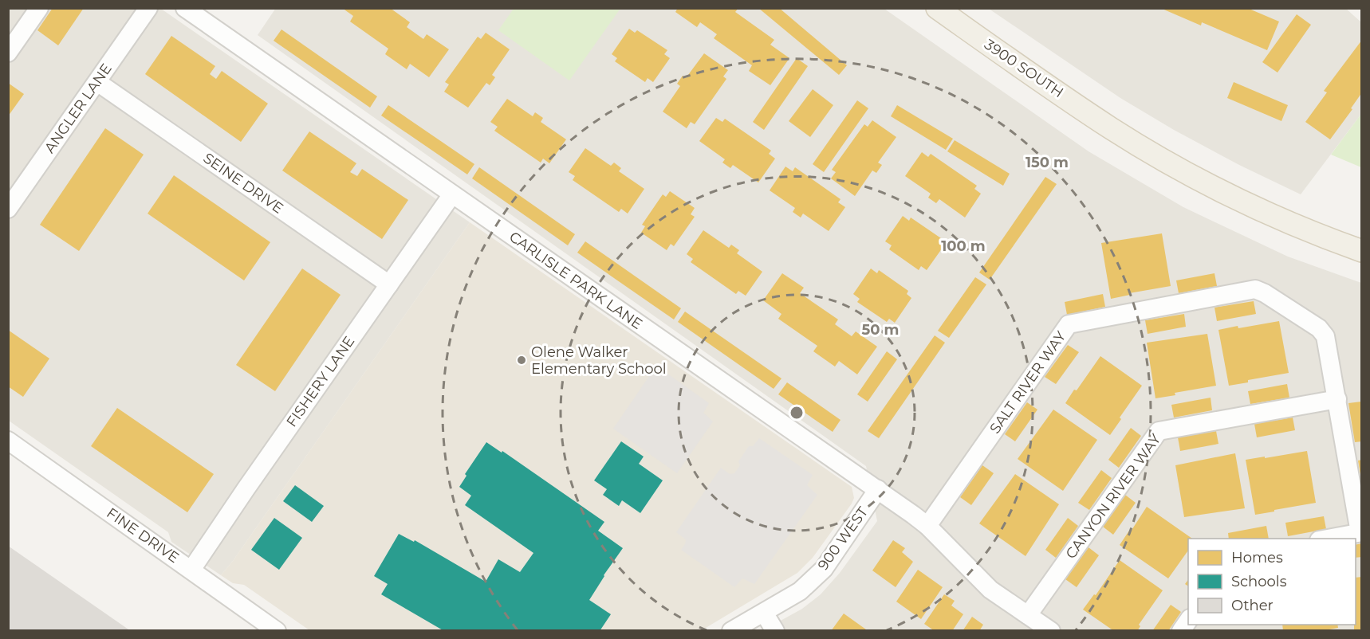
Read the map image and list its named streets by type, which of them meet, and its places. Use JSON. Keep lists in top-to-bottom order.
{
  "streets": {
    "main road": ["3900 SOUTH"],
    "street": [
      "ANGLER LANE",
      "SEINE DRIVE",
      "CARLISLE PARK LANE",
      "FISHERY LANE",
      "SALT RIVER WAY",
      "CANYON RIVER WAY",
      "FINE DRIVE",
      "900 WEST"
    ]
  },
  "crossings": [
    ["ANGLER LANE", "SEINE DRIVE"],
    ["SEINE DRIVE", "FISHERY LANE"],
    ["CARLISLE PARK LANE", "FISHERY LANE"],
    ["CARLISLE PARK LANE", "SALT RIVER WAY"],
    ["CARLISLE PARK LANE", "CANYON RIVER WAY"],
    ["CARLISLE PARK LANE", "900 WEST"],
    ["FISHERY LANE", "FINE DRIVE"],
    ["SALT RIVER WAY", "CANYON RIVER WAY"]
  ],
  "places": ["Olene Walker Elementary School"],
  "legend": ["Homes", "Schools", "Other"],
  "rings": ["150 m", "100 m", "50 m"]
}
